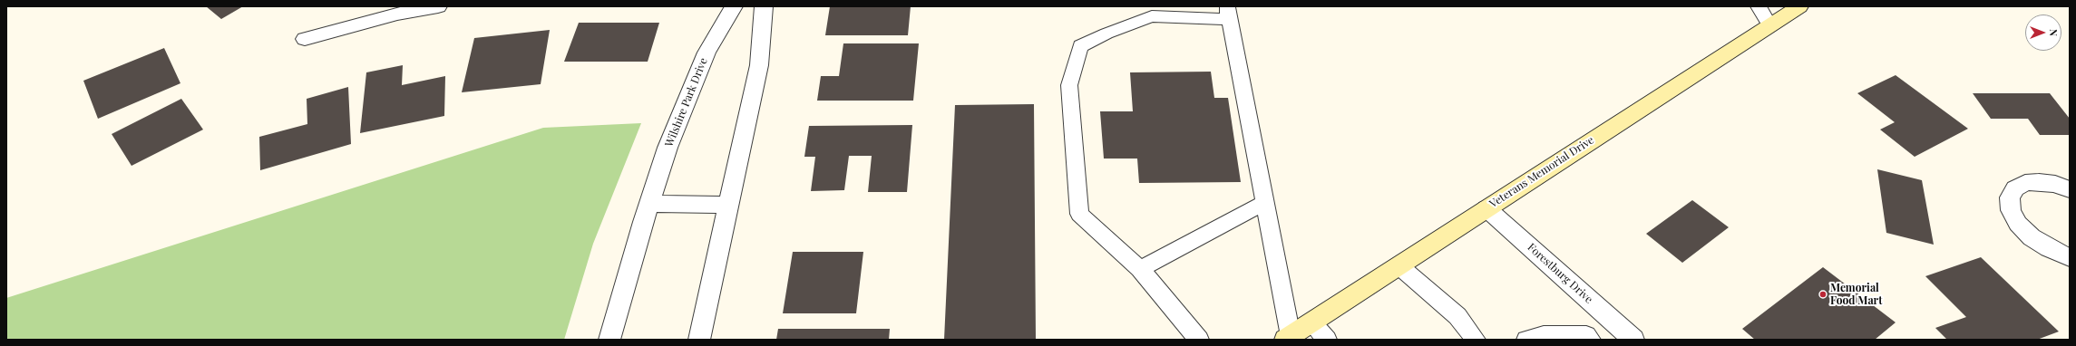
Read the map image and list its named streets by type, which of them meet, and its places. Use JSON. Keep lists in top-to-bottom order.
{
  "streets": {
    "main road": ["Veterans Memorial Drive"],
    "street": ["Wilshire Park Drive", "Forestburg Drive"]
  },
  "crossings": [
    ["Veterans Memorial Drive", "Forestburg Drive"]
  ],
  "places": ["Memorial Food Mart"],
  "north": "right"
}
